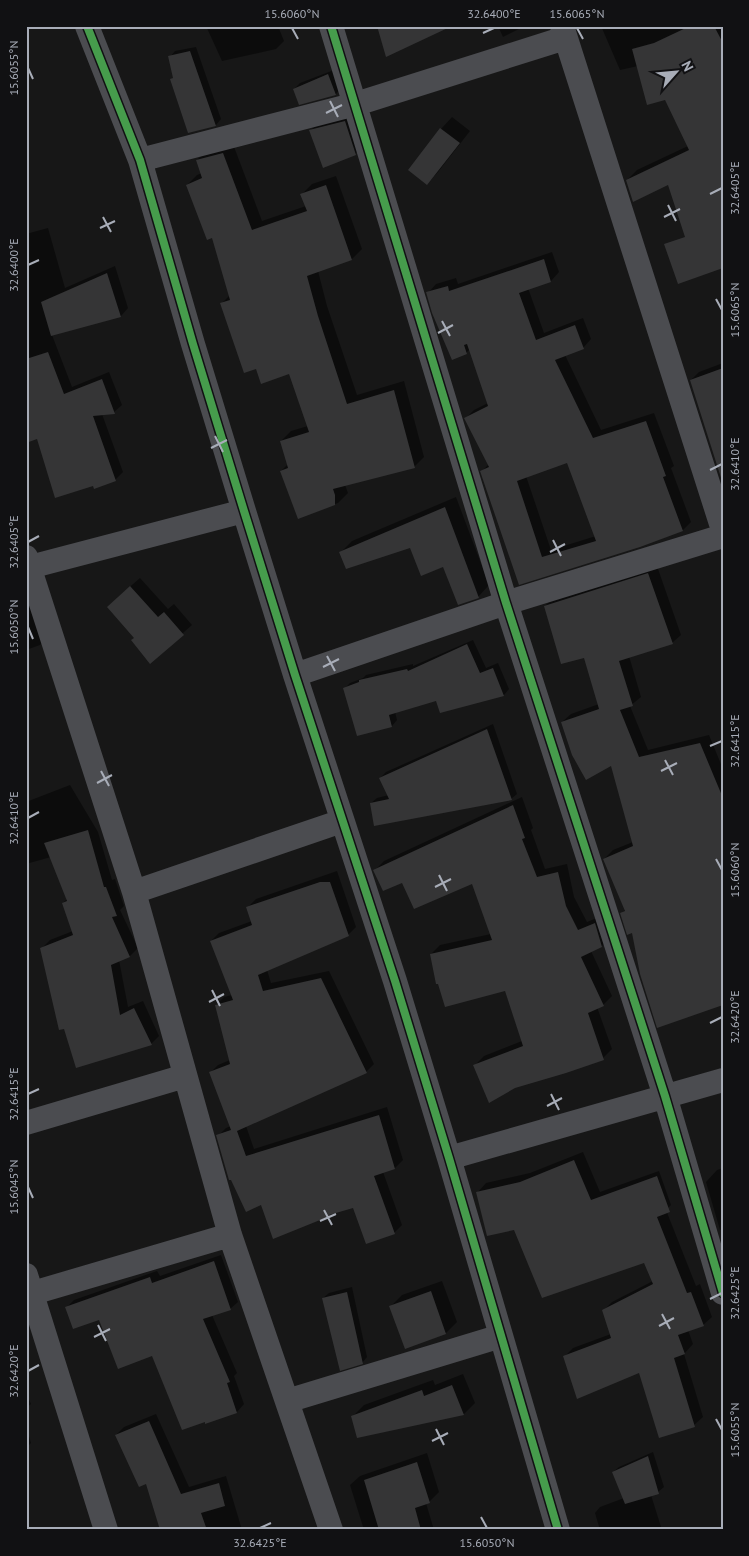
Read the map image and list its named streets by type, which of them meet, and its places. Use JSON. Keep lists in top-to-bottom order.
{
  "north": "top right",
  "coordinates": [
    "15.6060°N",
    "32.6400°E",
    "15.6065°N",
    "15.6055°N",
    "32.6405°E",
    "32.6410°E",
    "15.6050°N",
    "32.6415°E",
    "32.6420°E",
    "15.6045°N",
    "32.6425°E"
  ]
}
